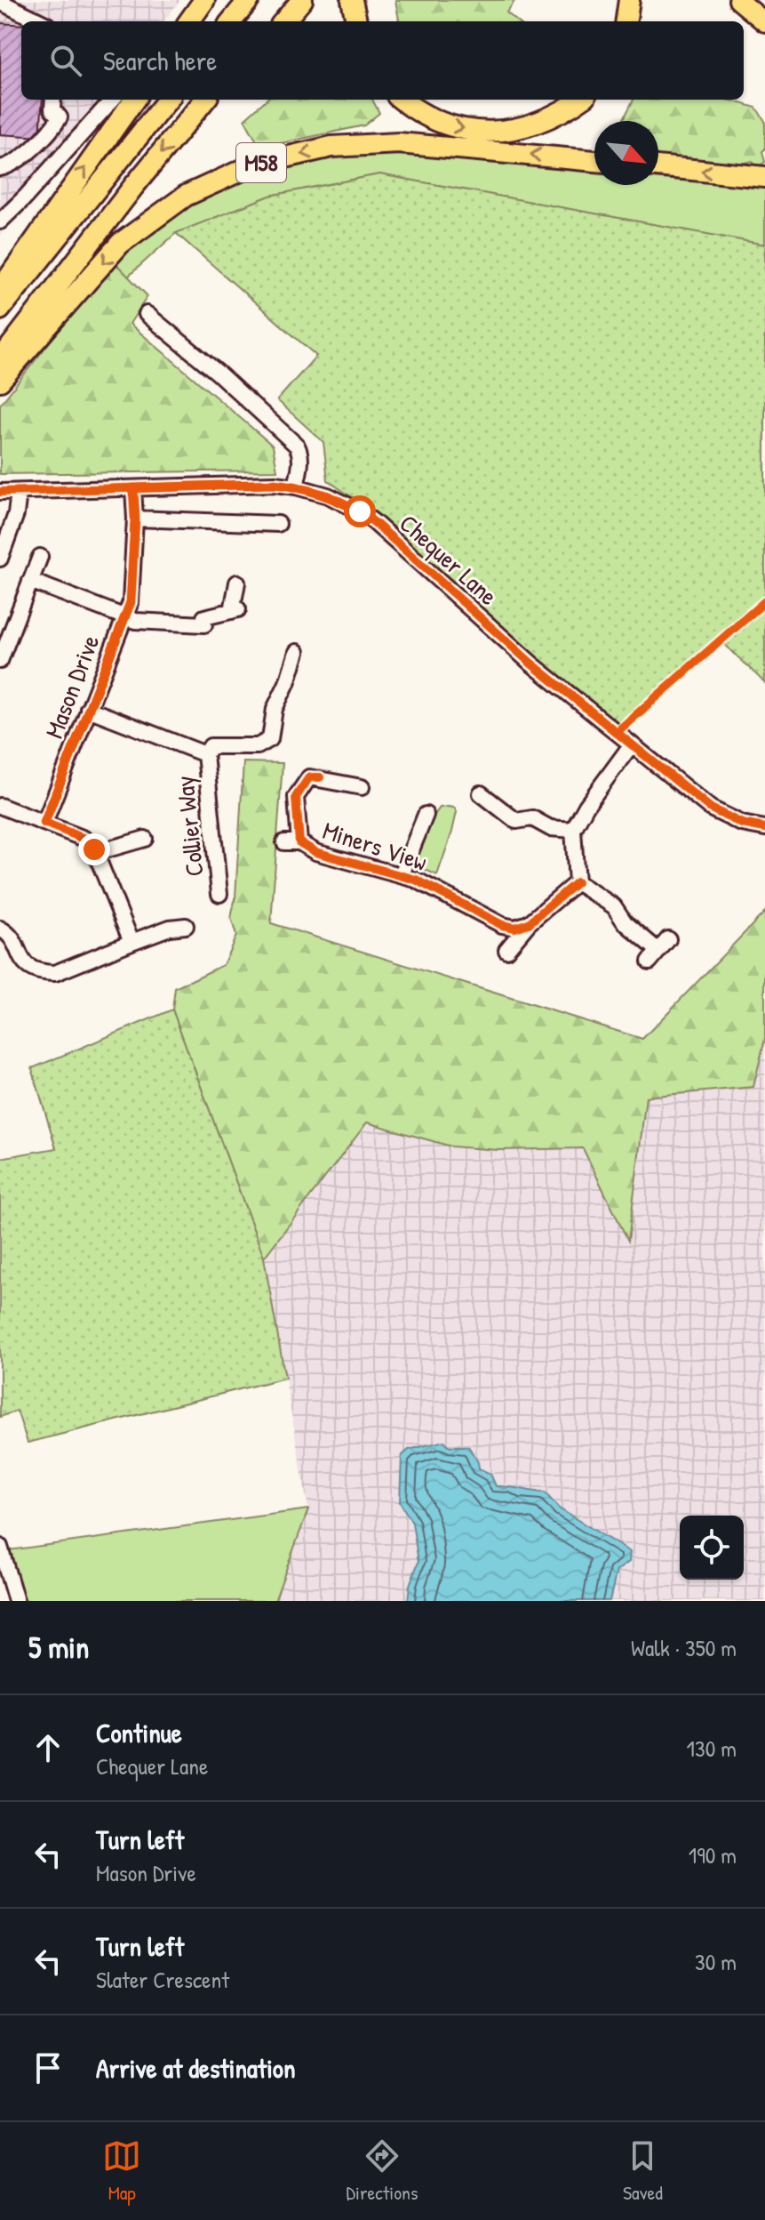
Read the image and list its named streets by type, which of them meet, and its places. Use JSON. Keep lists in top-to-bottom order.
{
  "streets": {
    "highway": ["M58"],
    "street": [
      "Chequer Lane",
      "Mason Drive",
      "Collier Way",
      "Miners View"
    ]
  },
  "crossings": [
    ["Chequer Lane", "Mason Drive"],
    ["Mason Drive", "Collier Way"]
  ],
  "north": "bottom right",
  "page": {
    "search": "Search here",
    "heading": ["5 min", "Walk · 350 m"],
    "list": [
      ["Continue", "Chequer Lane", "130 m"],
      ["Turn left", "Mason Drive", "190 m"],
      ["Turn left", "Slater Crescent", "30 m"],
      "Arrive at destination"
    ],
    "nav": ["Map", "Directions", "Saved"]
  }
}
